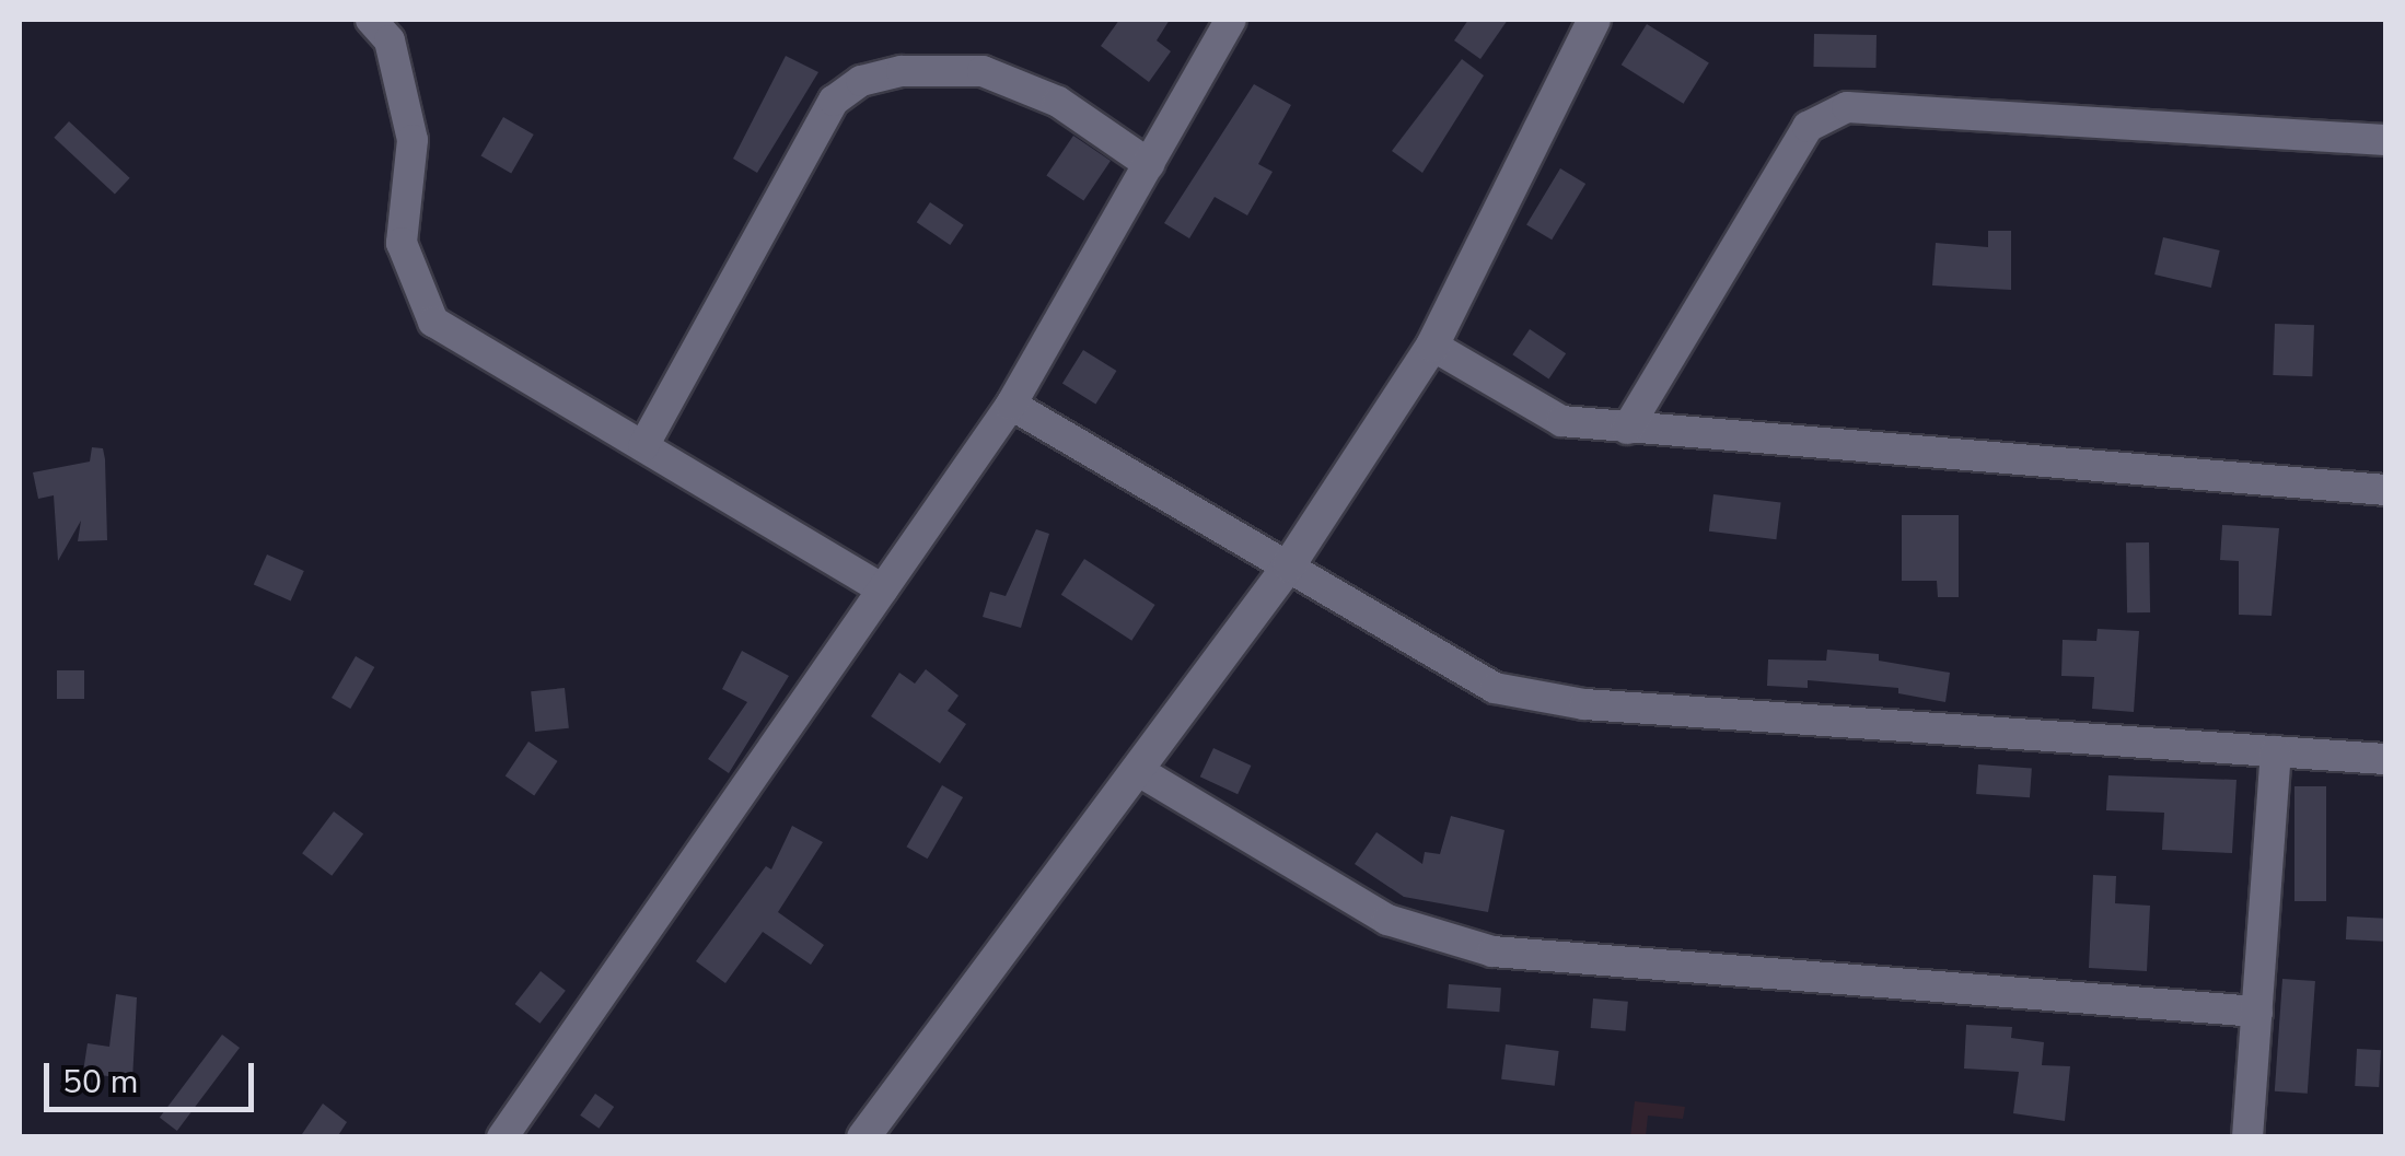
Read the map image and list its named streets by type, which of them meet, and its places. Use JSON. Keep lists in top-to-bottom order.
{
  "scale_bar": "50 m"
}
